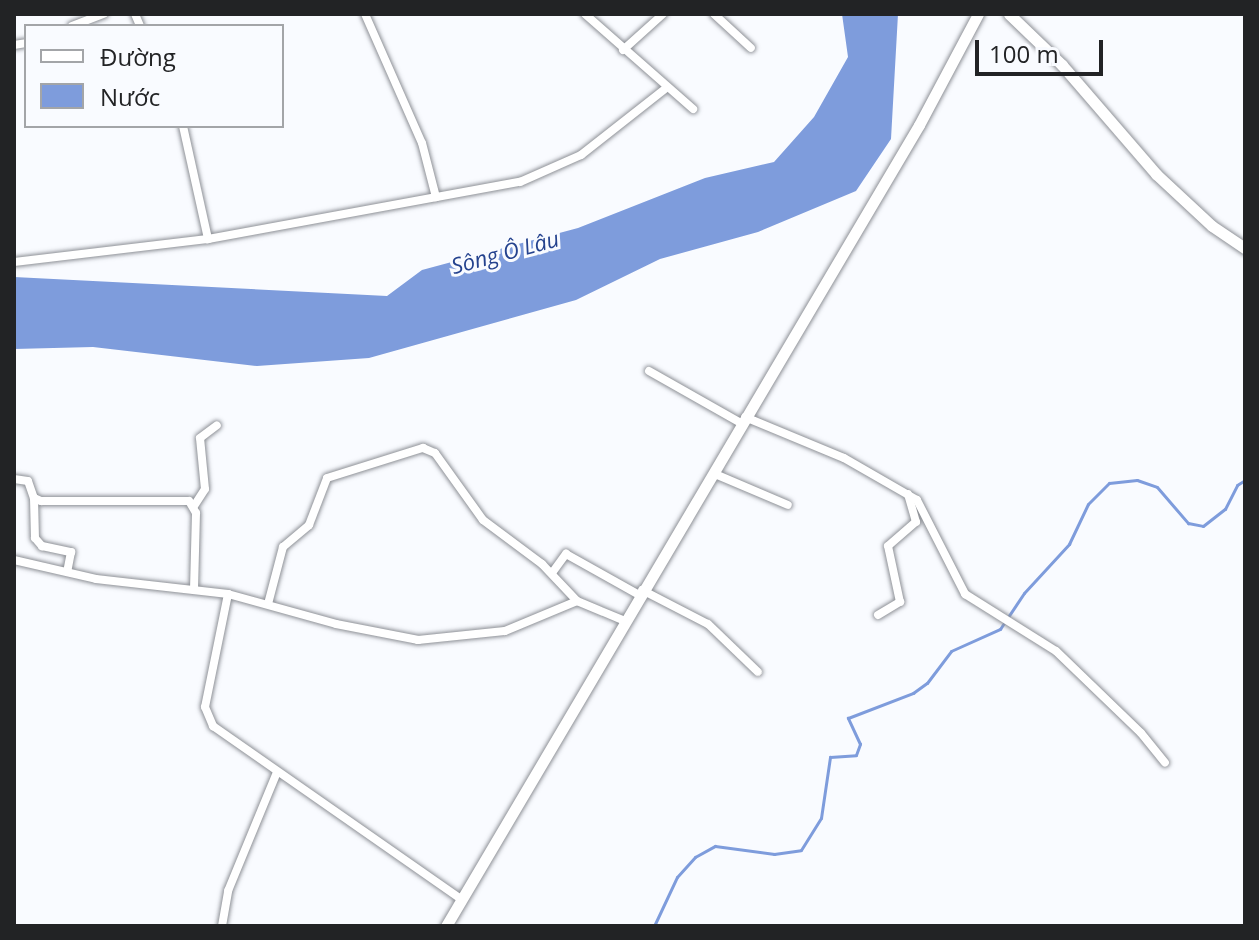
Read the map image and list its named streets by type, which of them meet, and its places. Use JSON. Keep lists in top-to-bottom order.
{
  "water": ["Sông Ô Lâu"],
  "legend": ["Đường", "Nước"],
  "scale_bar": "100 m"
}
